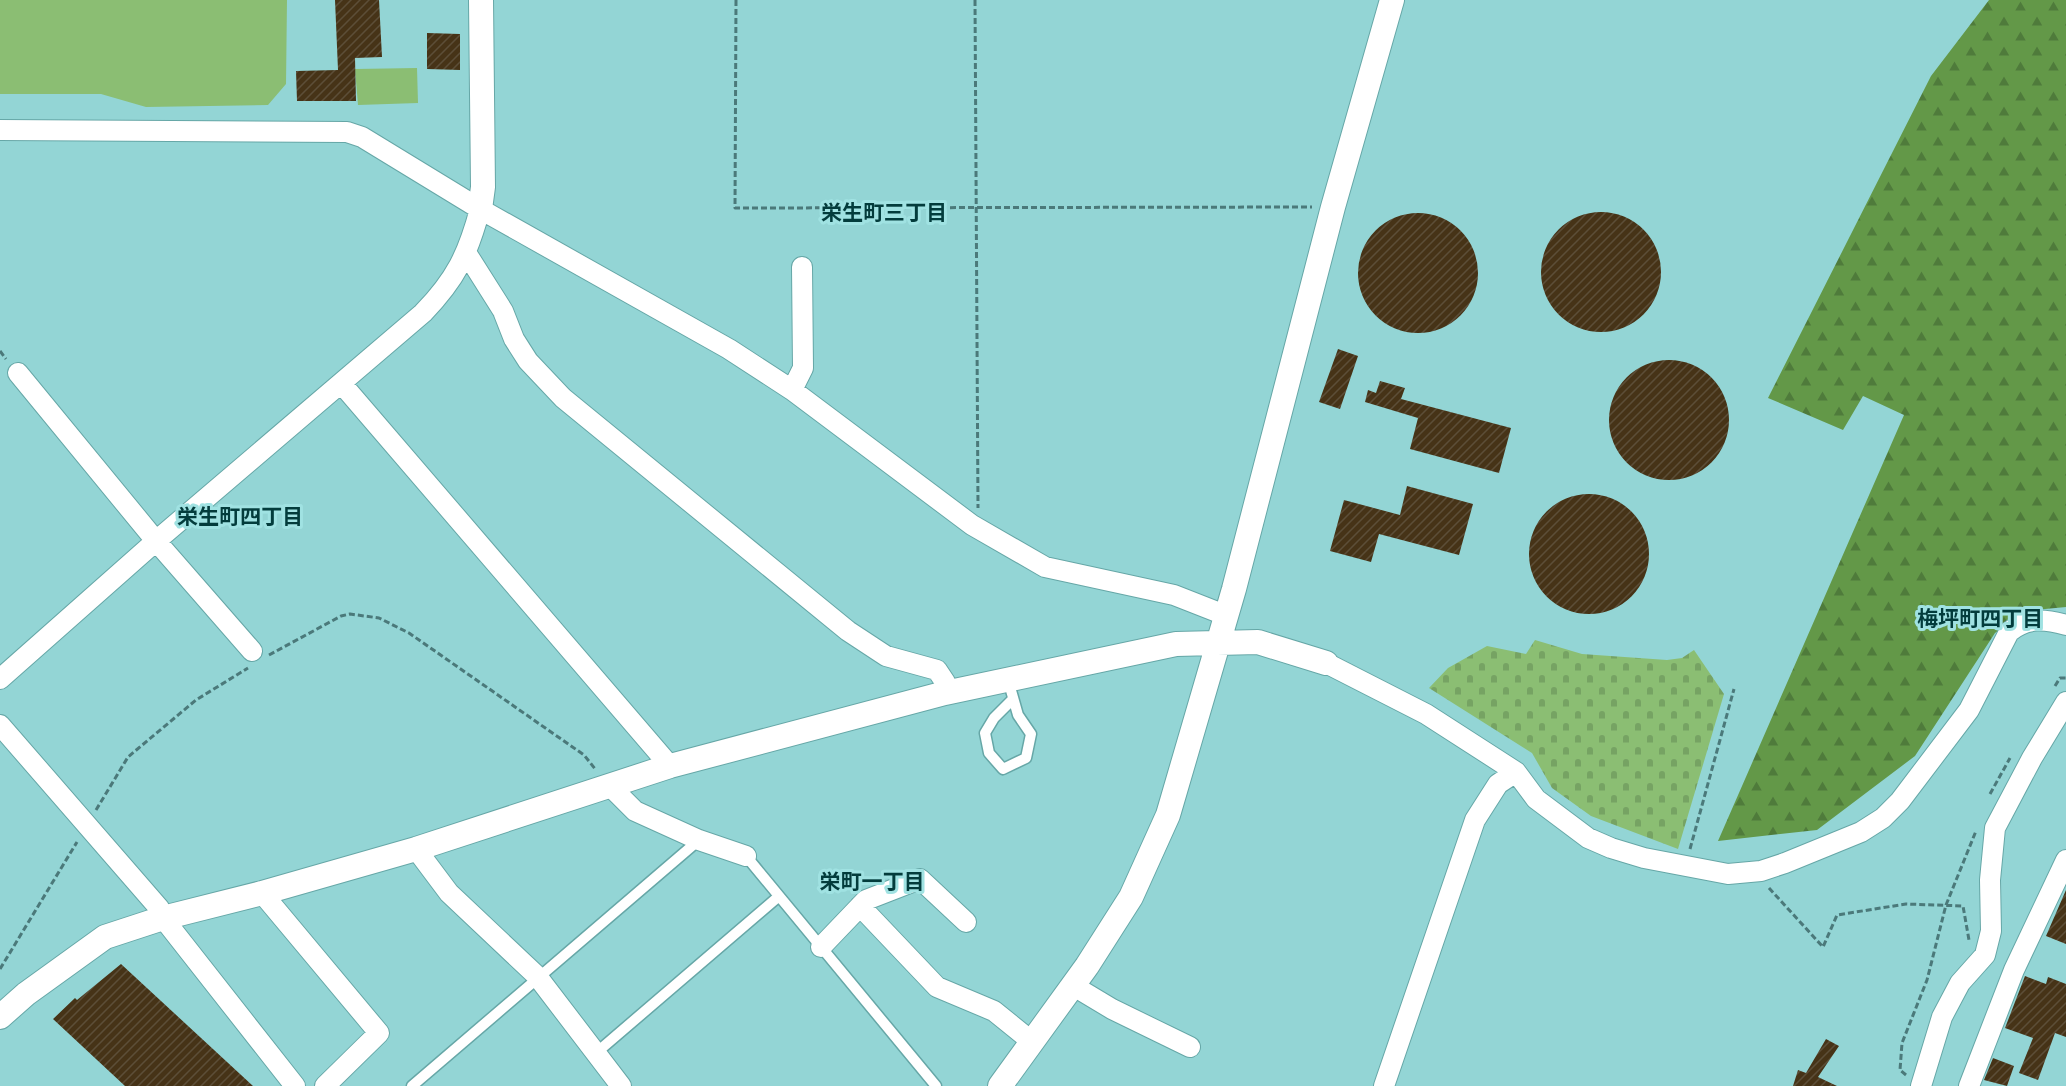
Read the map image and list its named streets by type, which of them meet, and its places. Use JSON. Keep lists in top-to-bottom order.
{
  "districts": [
    "栄生町三丁目",
    "栄生町四丁目",
    "梅坪町四丁目",
    "栄町一丁目"
  ]
}
